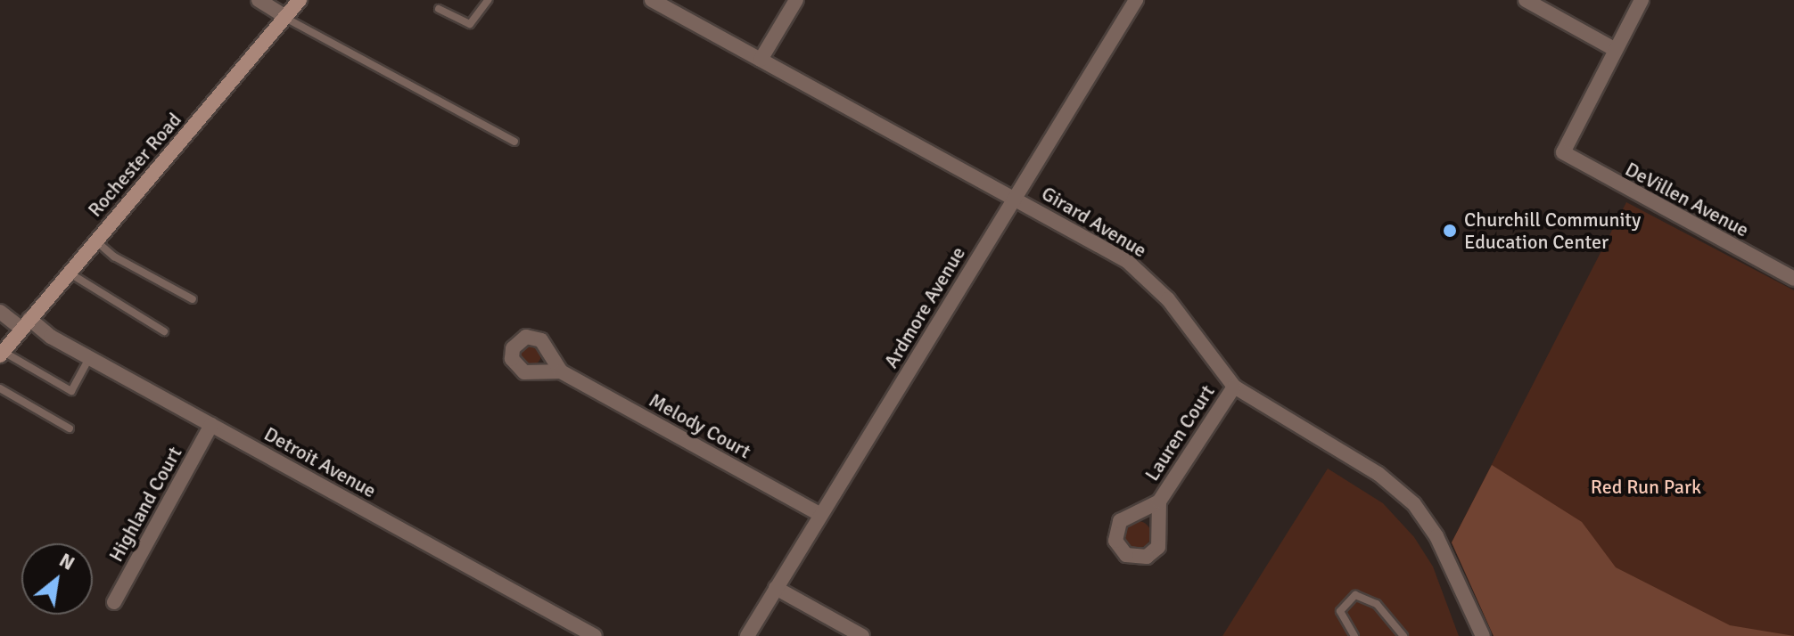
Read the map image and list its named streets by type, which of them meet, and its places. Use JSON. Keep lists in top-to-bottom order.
{
  "streets": {
    "main road": ["Rochester Road"],
    "street": [
      "DeVillen Avenue",
      "Girard Avenue",
      "Ardmore Avenue",
      "Melody Court",
      "Lauren Court",
      "Detroit Avenue",
      "Highland Court"
    ]
  },
  "crossings": [
    ["Rochester Road", "Detroit Avenue"],
    ["Girard Avenue", "Ardmore Avenue"],
    ["Girard Avenue", "Lauren Court"],
    ["Ardmore Avenue", "Melody Court"],
    ["Detroit Avenue", "Highland Court"]
  ],
  "parks": ["Red Run Park"],
  "places": ["Churchill Community Education Center"],
  "north": "top right"
}
